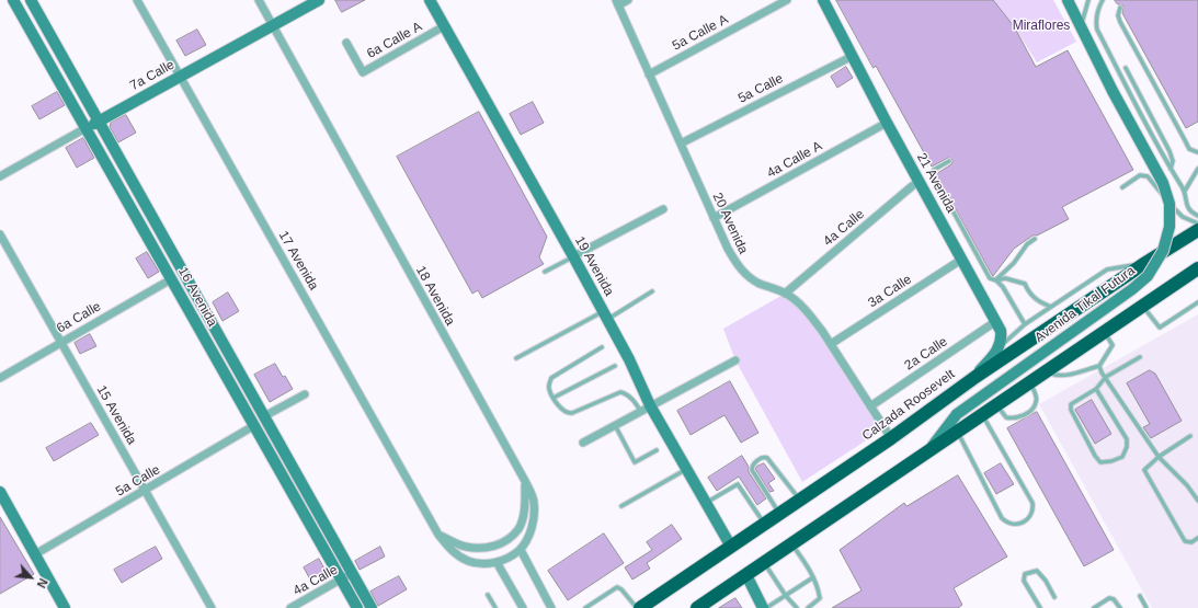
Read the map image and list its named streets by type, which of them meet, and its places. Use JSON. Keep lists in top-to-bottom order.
{
  "streets": {
    "highway": ["Calzada Roosevelt"],
    "street": [
      "5a Calle A",
      "6a Calle A",
      "7a Calle",
      "5a Calle",
      "4a Calle A",
      "21 Avenida",
      "20 Avenida",
      "4a Calle",
      "17 Avenida",
      "19 Avenida",
      "3a Calle",
      "18 Avenida",
      "16 Avenida",
      "Avenida Tikal Futura",
      "6a Calle",
      "2a Calle",
      "15 Avenida"
    ]
  },
  "crossings": [
    ["5a Calle A", "20 Avenida"],
    ["6a Calle A", "19 Avenida"],
    ["7a Calle", "17 Avenida"],
    ["7a Calle", "18 Avenida"],
    ["7a Calle", "16 Avenida"],
    ["5a Calle", "21 Avenida"],
    ["5a Calle", "20 Avenida"],
    ["5a Calle", "16 Avenida"],
    ["5a Calle", "15 Avenida"],
    ["4a Calle A", "21 Avenida"],
    ["4a Calle A", "20 Avenida"],
    ["21 Avenida", "4a Calle"],
    ["21 Avenida", "3a Calle"],
    ["21 Avenida", "2a Calle"],
    ["20 Avenida", "4a Calle"],
    ["20 Avenida", "3a Calle"],
    ["20 Avenida", "2a Calle"],
    ["20 Avenida", "Calzada Roosevelt"],
    ["4a Calle", "16 Avenida"],
    ["17 Avenida", "18 Avenida"],
    ["19 Avenida", "Calzada Roosevelt"],
    ["16 Avenida", "6a Calle"],
    ["6a Calle", "15 Avenida"]
  ],
  "parks": ["Miraflores"],
  "north": "bottom right"
}
